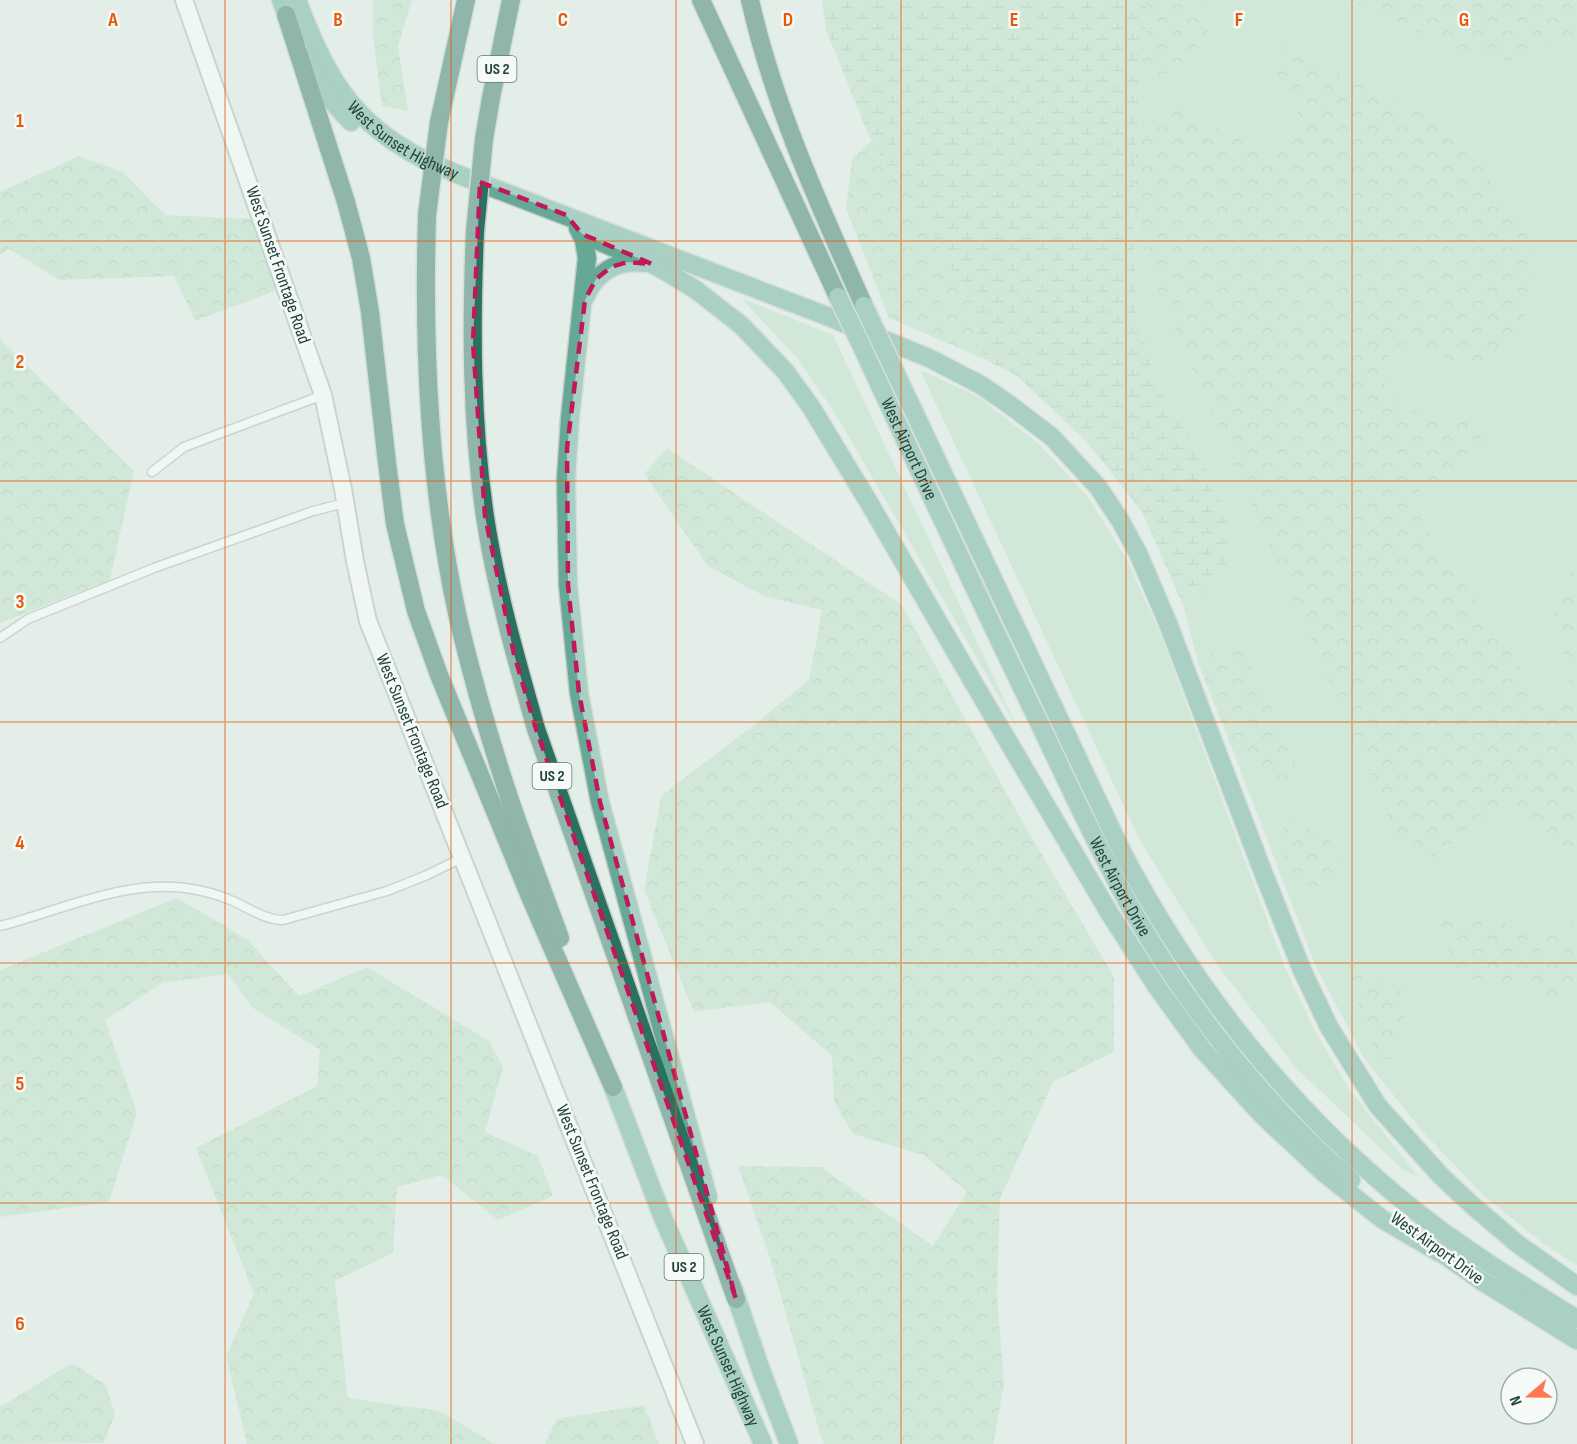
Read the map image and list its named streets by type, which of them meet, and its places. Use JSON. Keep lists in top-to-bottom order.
{
  "streets": {
    "highway": ["US 2"],
    "main road": ["West Sunset Highway", "West Airport Drive"],
    "street": ["West Sunset Frontage Road"]
  },
  "crossings": [
    ["US 2", "West Sunset Highway"]
  ],
  "north": "left",
  "grid": {
    "columns": [
      "A",
      "B",
      "C",
      "D",
      "E",
      "F",
      "G"
    ],
    "rows": [
      "1",
      "2",
      "3",
      "4",
      "5",
      "6"
    ]
  }
}
